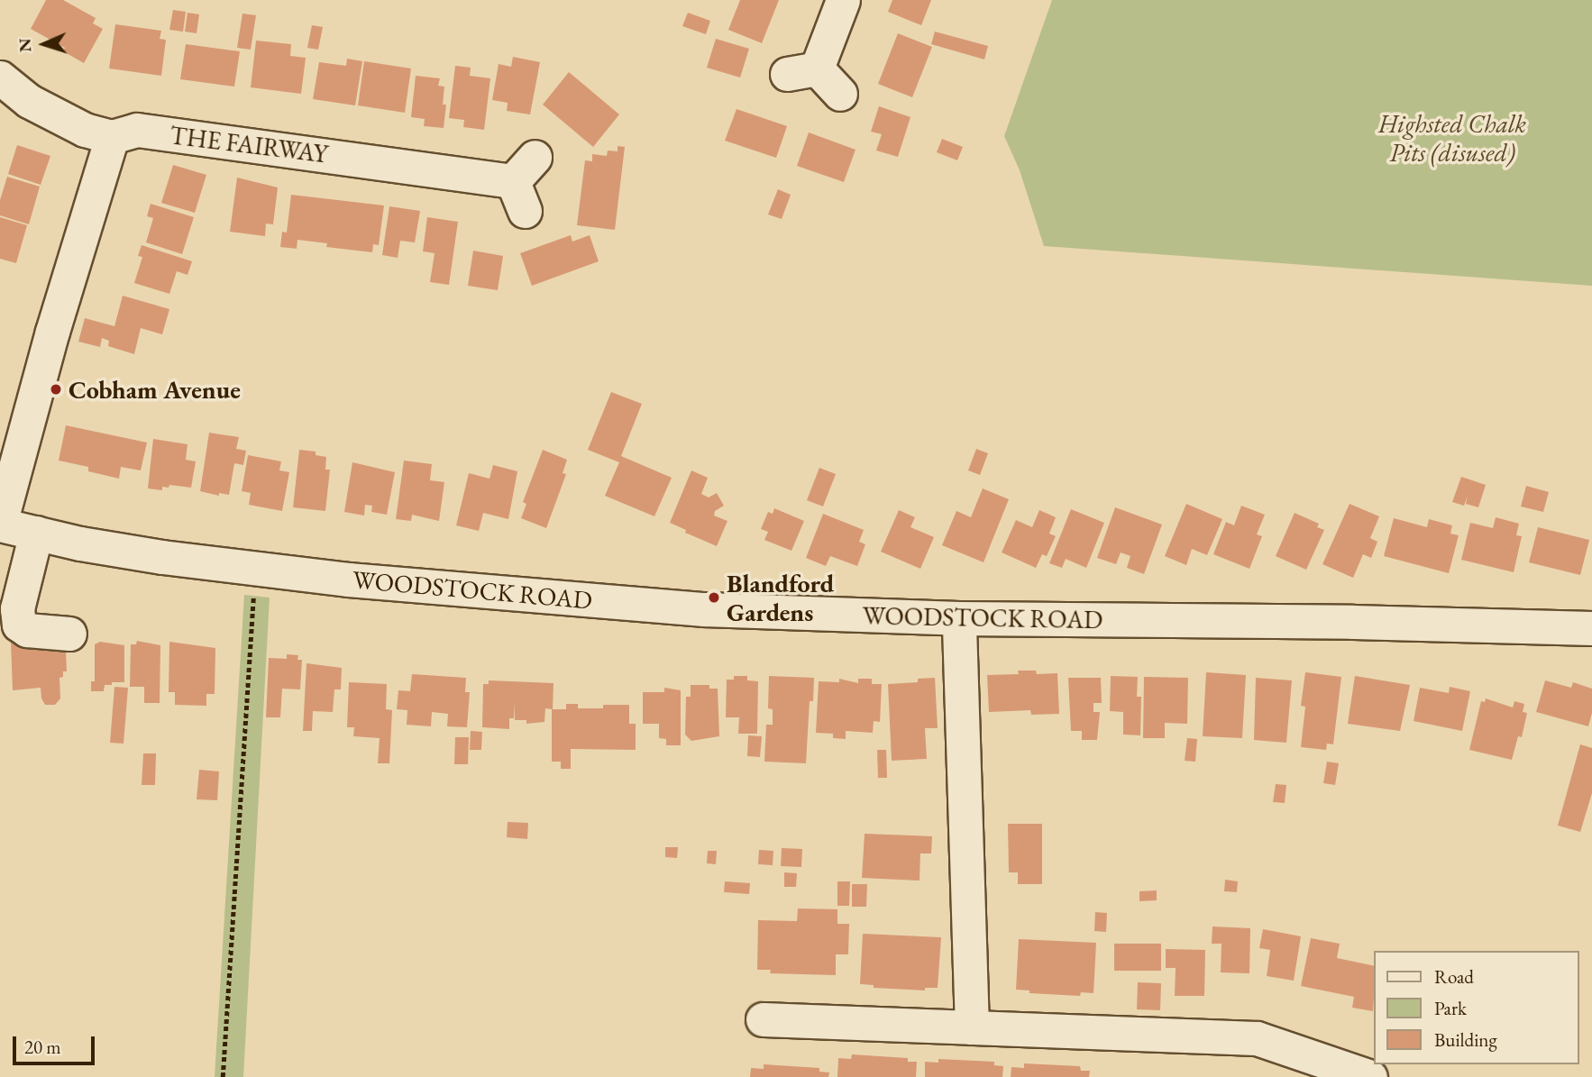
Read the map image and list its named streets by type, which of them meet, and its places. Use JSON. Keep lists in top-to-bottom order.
{
  "streets": {
    "street": ["THE FAIRWAY", "WOODSTOCK ROAD"]
  },
  "parks": ["Highsted Chalk Pits (disused)"],
  "places": ["Cobham Avenue", "Blandford Gardens"],
  "legend": ["Road", "Park", "Building"],
  "scale_bar": "20 m",
  "north": "left"
}
